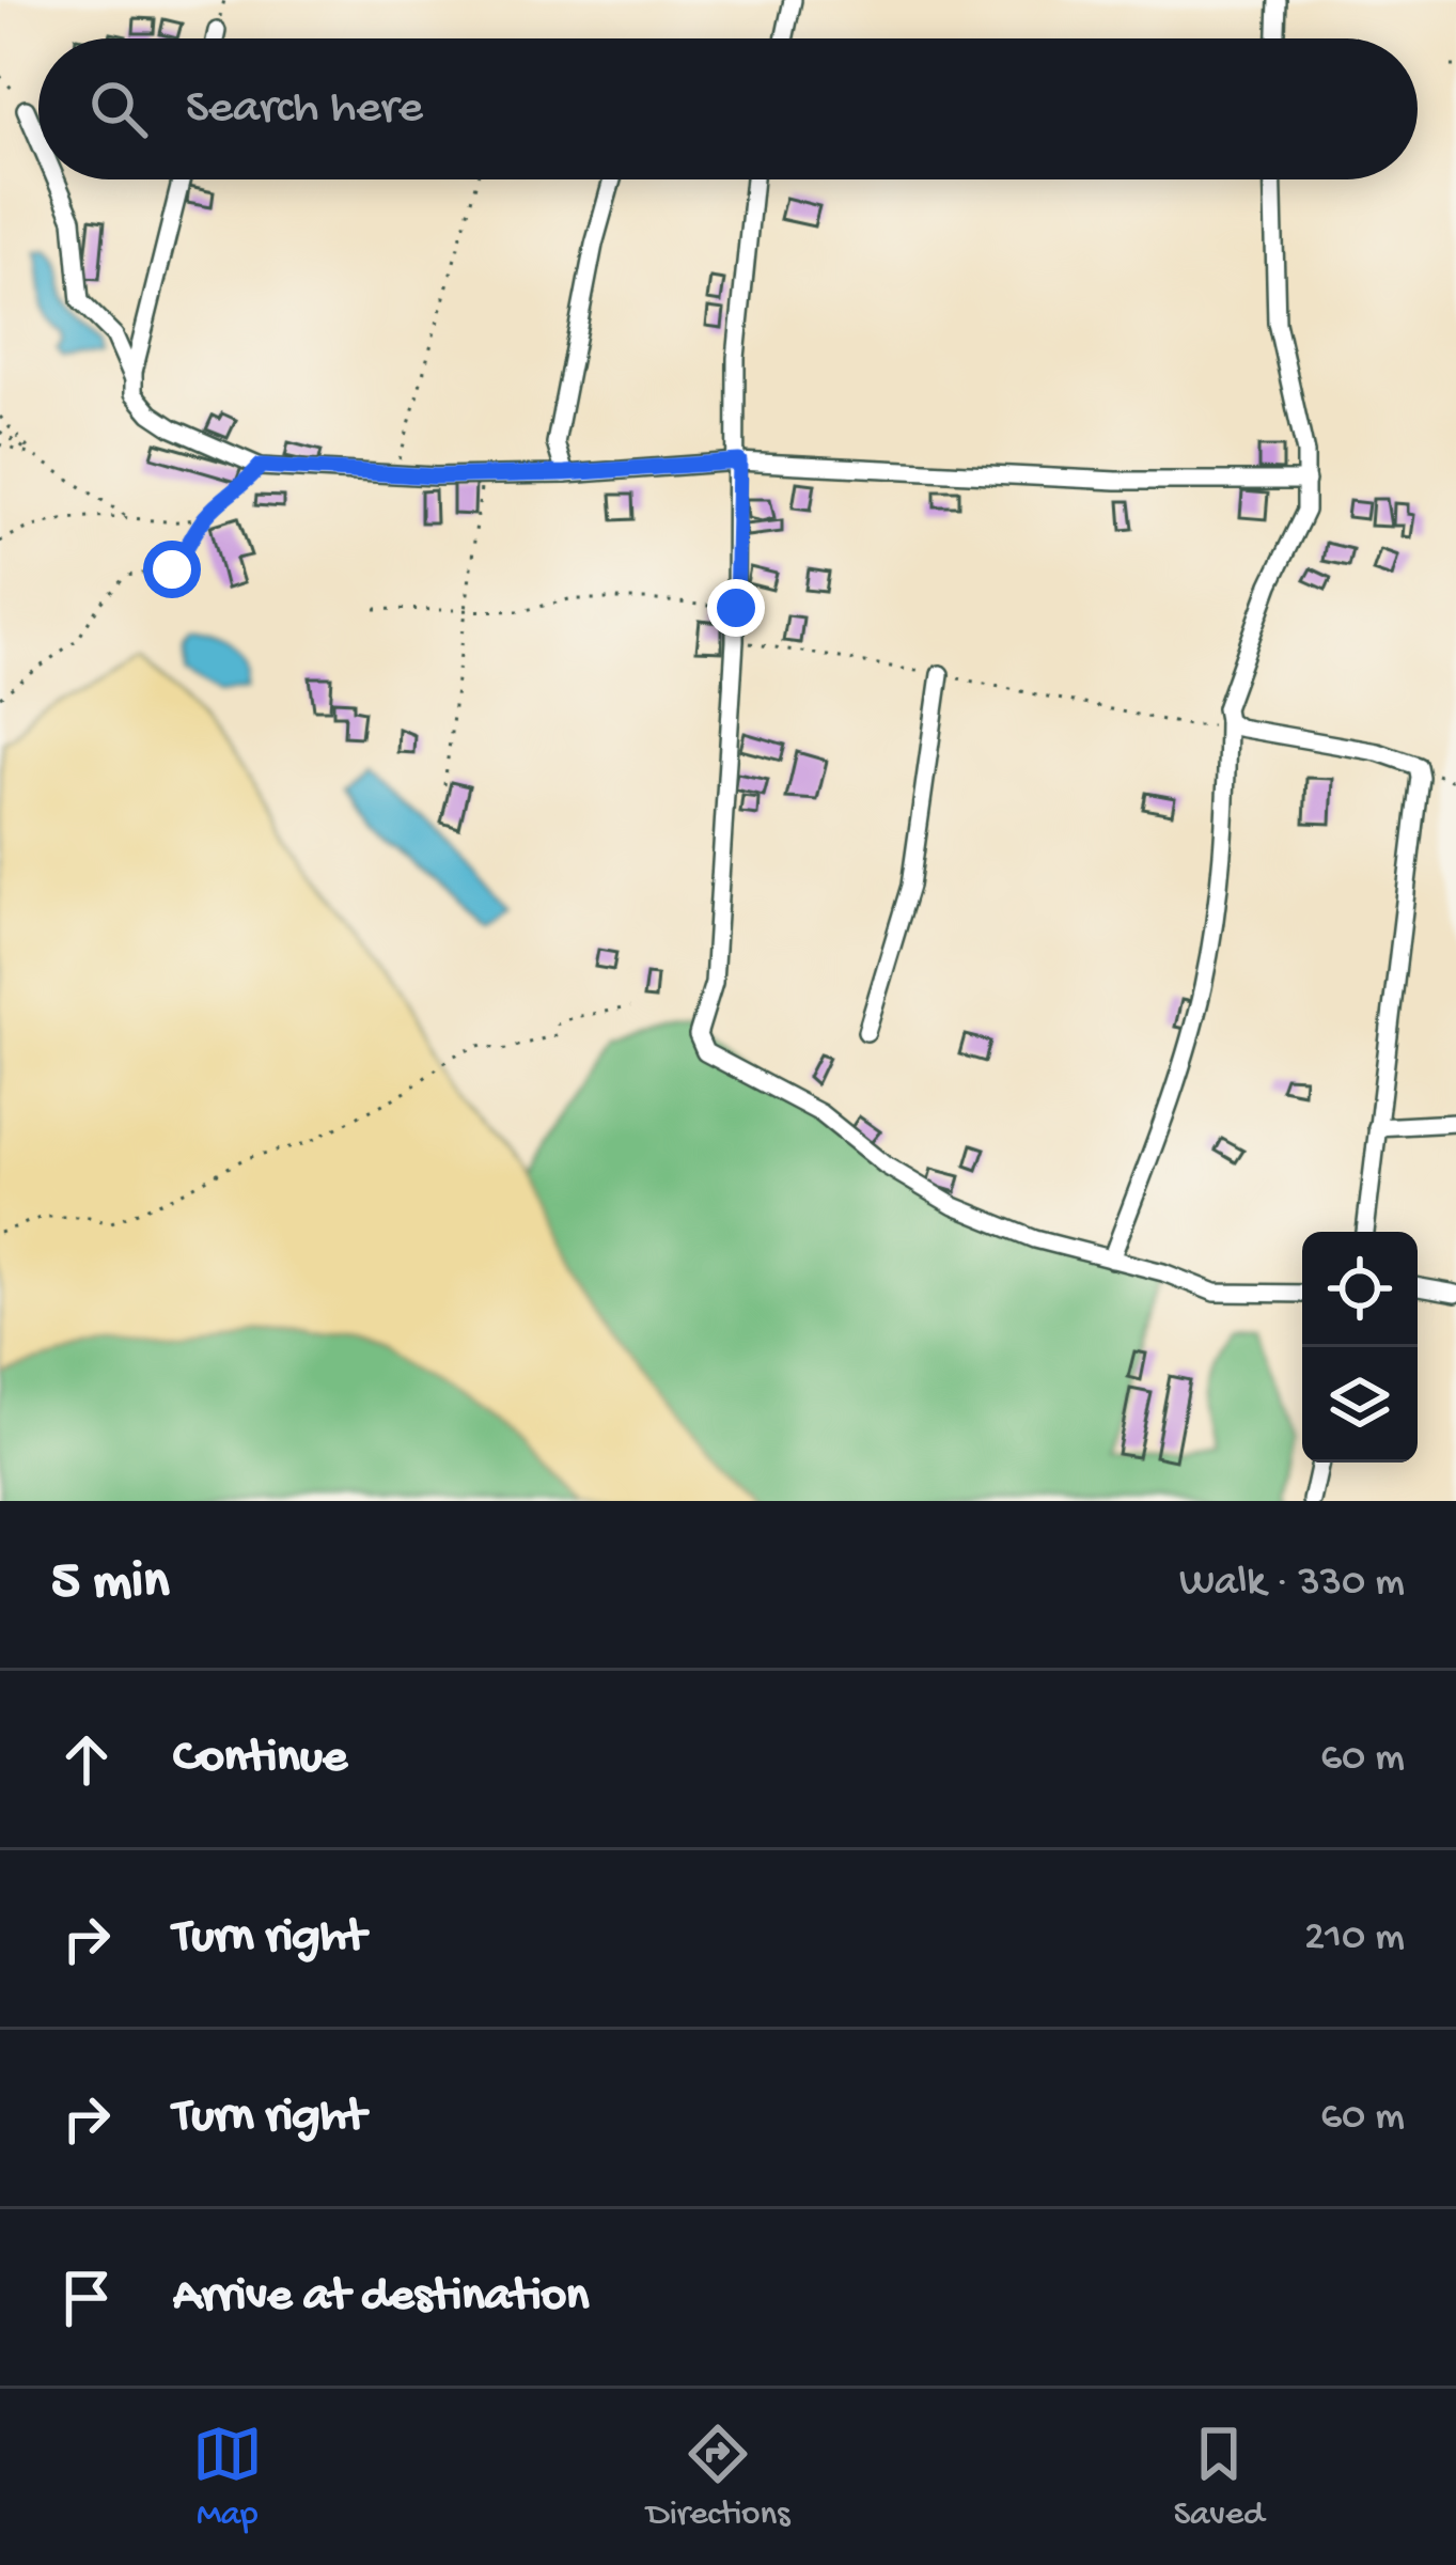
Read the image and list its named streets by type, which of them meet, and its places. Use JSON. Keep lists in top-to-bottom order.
{
  "page": {
    "search": "Search here",
    "heading": ["5 min", "Walk · 330 m"],
    "list": [
      ["Continue", "60 m"],
      ["Turn right", "210 m"],
      ["Turn right", "60 m"],
      "Arrive at destination"
    ],
    "nav": ["Map", "Directions", "Saved"]
  }
}
